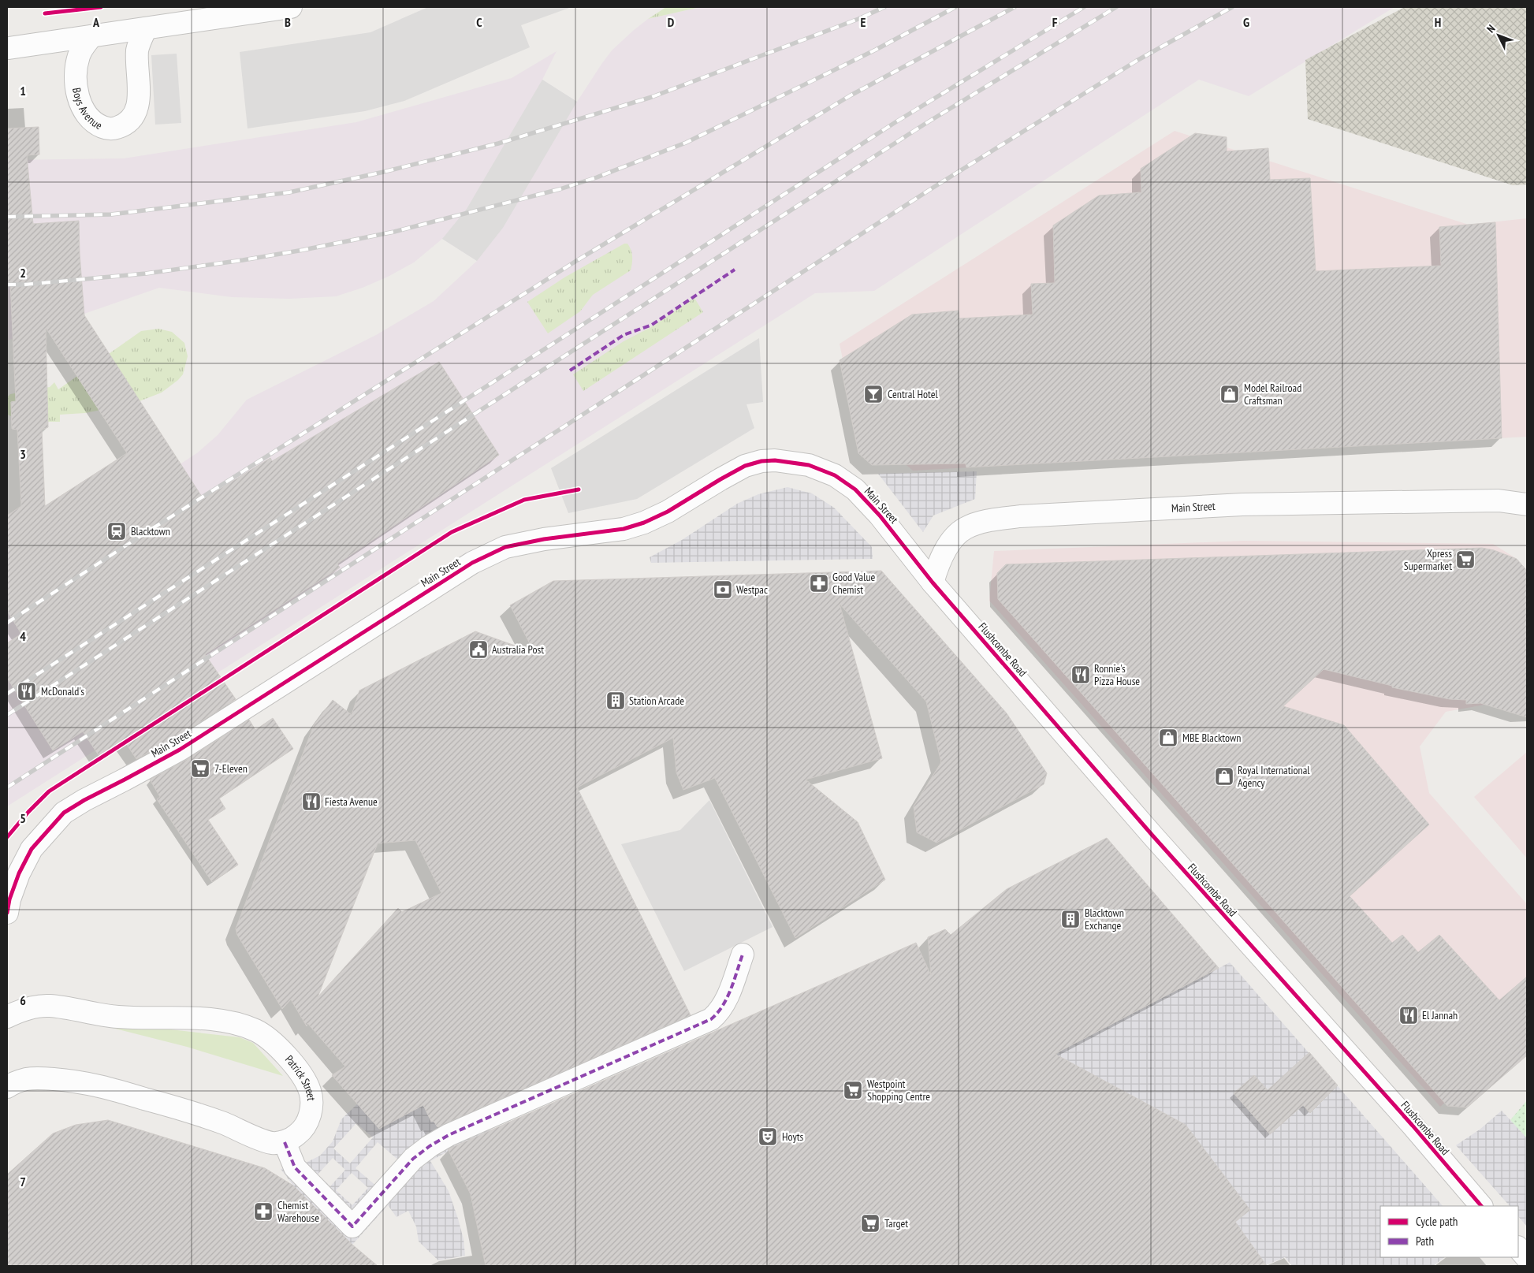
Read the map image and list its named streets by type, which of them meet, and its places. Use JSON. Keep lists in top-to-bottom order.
{
  "streets": {
    "street": [
      "Boys Avenue",
      "Main Street",
      "Flushcombe Road",
      "Patrick Street"
    ]
  },
  "crossings": [
    ["Main Street", "Flushcombe Road"]
  ],
  "places": {
    "bar": ["Central Hotel"],
    "shop": ["Model Railroad Craftsman", "MBE Blacktown", "Royal International Agency"],
    "station": ["Blacktown"],
    "supermarket": [
      "Xpress Supermarket",
      "7-Eleven",
      "Westpoint Shopping Centre",
      "Target"
    ],
    "pharmacy": ["Good Value Chemist", "Chemist Warehouse"],
    "bank": ["Westpac"],
    "public building": ["Australia Post"],
    "restaurant": [
      "Ronnie's Pizza House",
      "McDonald's",
      "Fiesta Avenue",
      "El Jannah"
    ],
    "building": ["Station Arcade", "Blacktown Exchange"],
    "theatre": ["Hoyts"]
  },
  "legend": ["Cycle path", "Path"],
  "north": "top left",
  "grid": {
    "columns": [
      "A",
      "B",
      "C",
      "D",
      "E",
      "F",
      "G",
      "H"
    ],
    "rows": [
      "1",
      "2",
      "3",
      "4",
      "5",
      "6",
      "7"
    ]
  }
}
